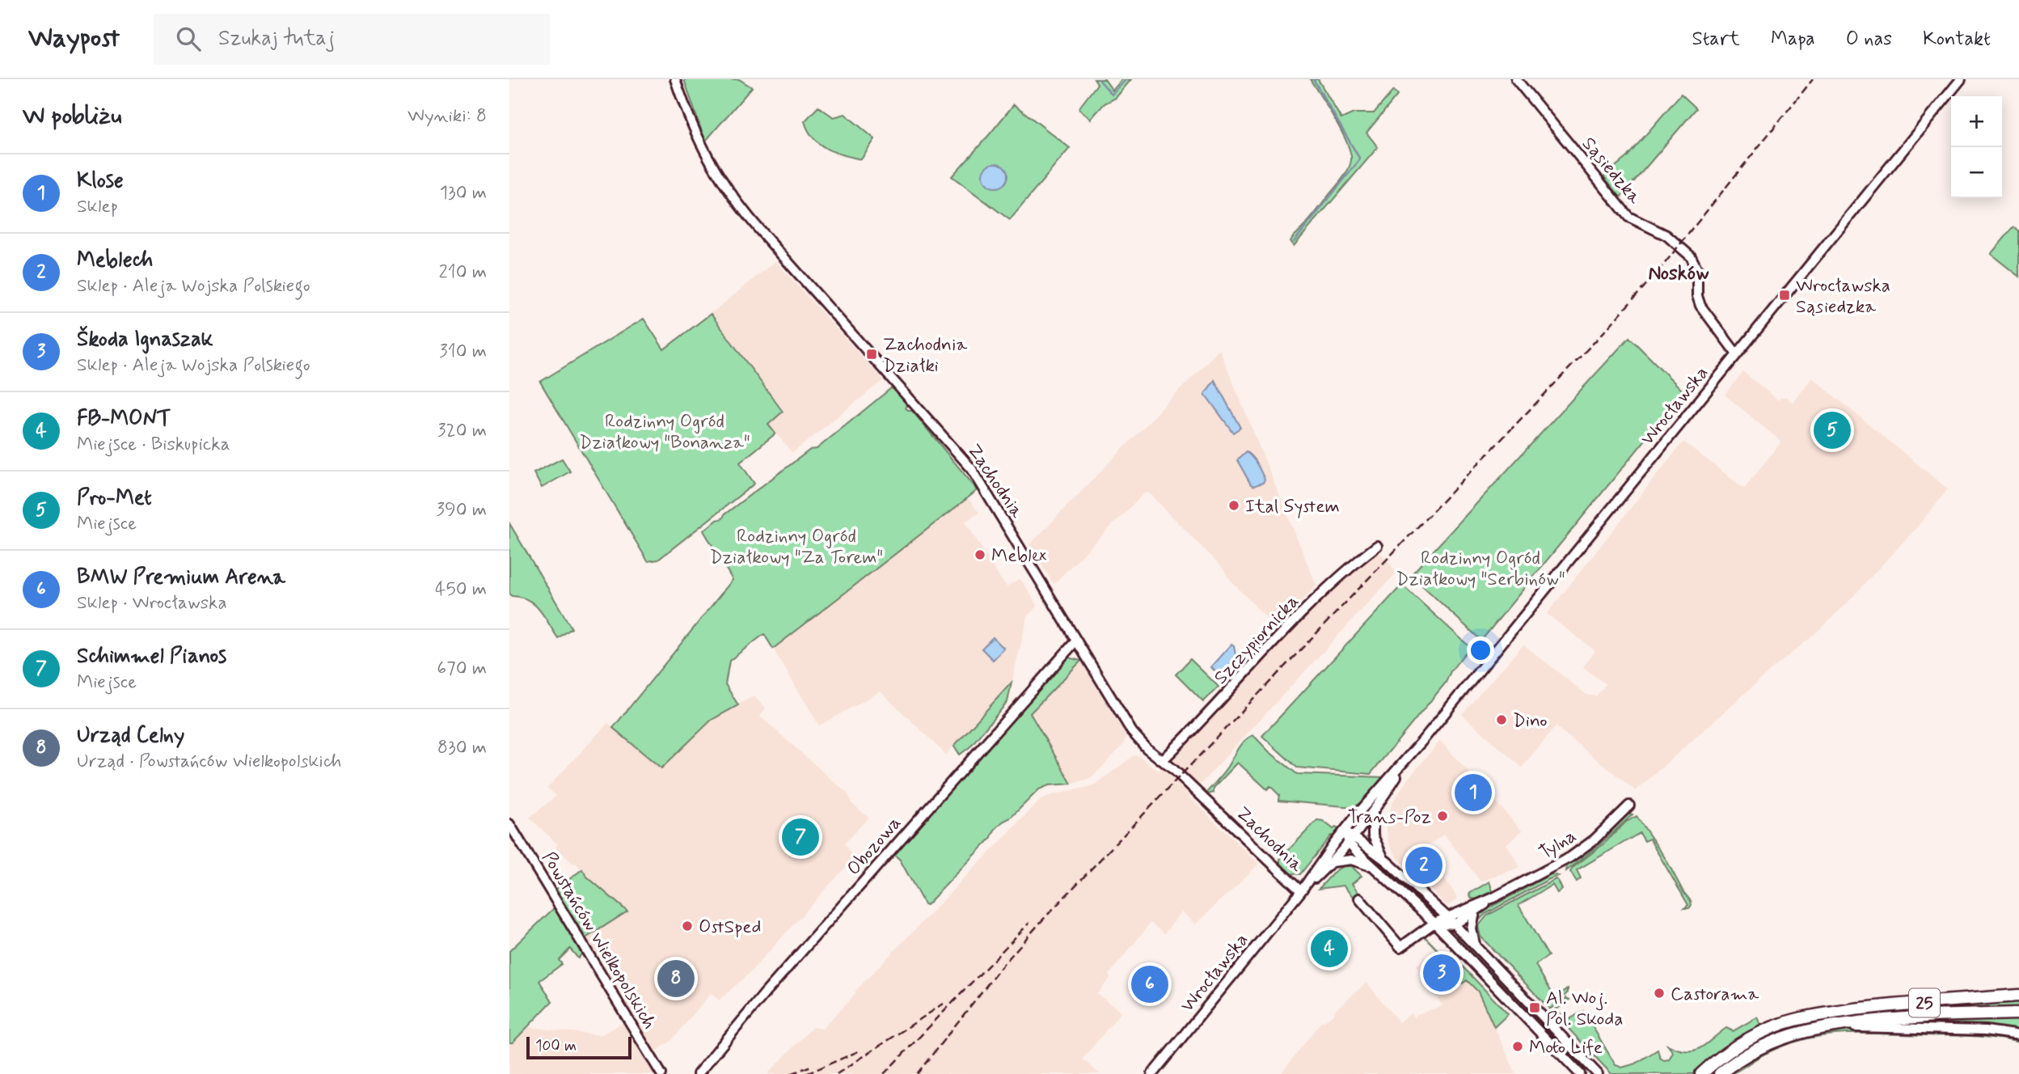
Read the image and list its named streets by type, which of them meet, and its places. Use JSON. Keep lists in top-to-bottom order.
{
  "streets": {
    "main road": ["25"],
    "street": [
      "Sąsiedzka",
      "Wrocławska",
      "Zachodnia",
      "Szczypiornicka",
      "Tylna",
      "Obozowa",
      "Powstańców Wielkopolskich"
    ]
  },
  "crossings": [
    ["Sąsiedzka", "Wrocławska"],
    ["Wrocławska", "Zachodnia"],
    ["Zachodnia", "Szczypiornicka"],
    ["Zachodnia", "Obozowa"]
  ],
  "districts": ["Nosków"],
  "parks": ["Rodzinny Ogród Działkowy \"Bonanza\"", "Rodzinny Ogród Działkowy \"Za Torem\"", "Rodzinny Ogród Działkowy \"Serbinów\""],
  "places": {
    "transit": ["Wrocławska Sąsiedzka", "Zachodnia Działki", "Al. Woj. Pol. Skoda"],
    "other": [
      "Ital System",
      "Meblex",
      "Dino",
      "Trans-Poz",
      "OstSped",
      "Castorama",
      "Moto Life"
    ]
  },
  "scale_bar": "100 m",
  "page": {
    "header": "Waypost",
    "search": "Szukaj tutaj",
    "nav": [
      "Start",
      "Mapa",
      "O nas",
      "Kontakt"
    ],
    "heading": ["W pobliżu", "Wyniki: 8"],
    "map_buttons": ["+", "−"],
    "list": [
      {
        "mark": "1",
        "name": "Klose",
        "note": "Sklep",
        "value": "130 m"
      },
      {
        "mark": "2",
        "name": "Meblech",
        "note": "Sklep · Aleja Wojska Polskiego",
        "value": "210 m"
      },
      {
        "mark": "3",
        "name": "Škoda Ignaszak",
        "note": "Sklep · Aleja Wojska Polskiego",
        "value": "310 m"
      },
      {
        "mark": "4",
        "name": "FB-MONT",
        "note": "Miejsce · Biskupicka",
        "value": "320 m"
      },
      {
        "mark": "5",
        "name": "Pro-Met",
        "note": "Miejsce",
        "value": "390 m"
      },
      {
        "mark": "6",
        "name": "BMW Premium Arena",
        "note": "Sklep · Wrocławska",
        "value": "450 m"
      },
      {
        "mark": "7",
        "name": "Schimmel Pianos",
        "note": "Miejsce",
        "value": "670 m"
      },
      {
        "mark": "8",
        "name": "Urząd Celny",
        "note": "Urząd · Powstańców Wielkopolskich",
        "value": "830 m"
      }
    ],
    "pins": [
      "5",
      "1",
      "7",
      "2",
      "4",
      "3",
      "8",
      "6"
    ],
    "scale": "100 m"
  }
}
